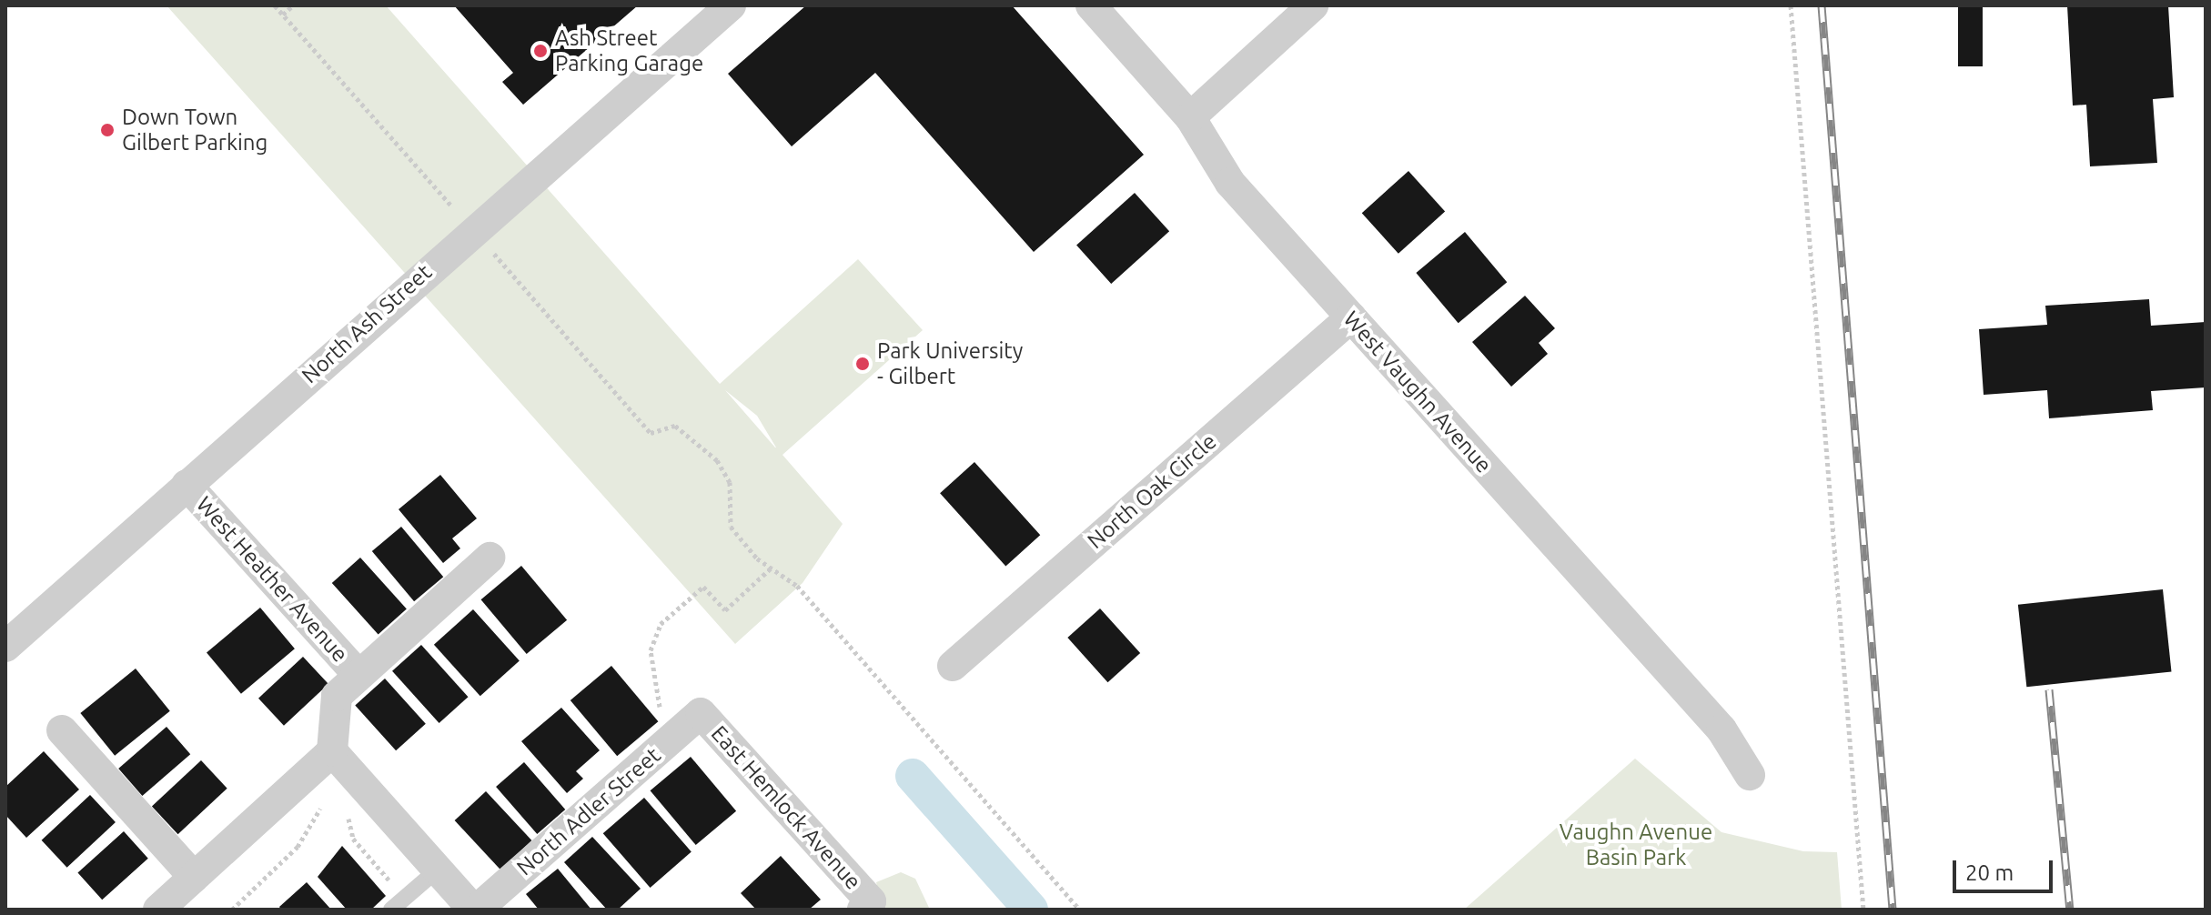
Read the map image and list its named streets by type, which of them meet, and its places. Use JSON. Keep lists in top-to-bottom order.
{
  "streets": {
    "street": [
      "North Ash Street",
      "West Vaughn Avenue",
      "North Oak Circle",
      "West Heather Avenue",
      "East Hemlock Avenue",
      "North Adler Street"
    ]
  },
  "crossings": [
    ["North Ash Street", "West Heather Avenue"],
    ["West Vaughn Avenue", "North Oak Circle"],
    ["East Hemlock Avenue", "North Adler Street"]
  ],
  "parks": ["Vaughn Avenue Basin Park"],
  "places": ["Ash Street Parking Garage", "Down Town Gilbert Parking", "Park University - Gilbert"],
  "scale_bar": "20 m"
}
